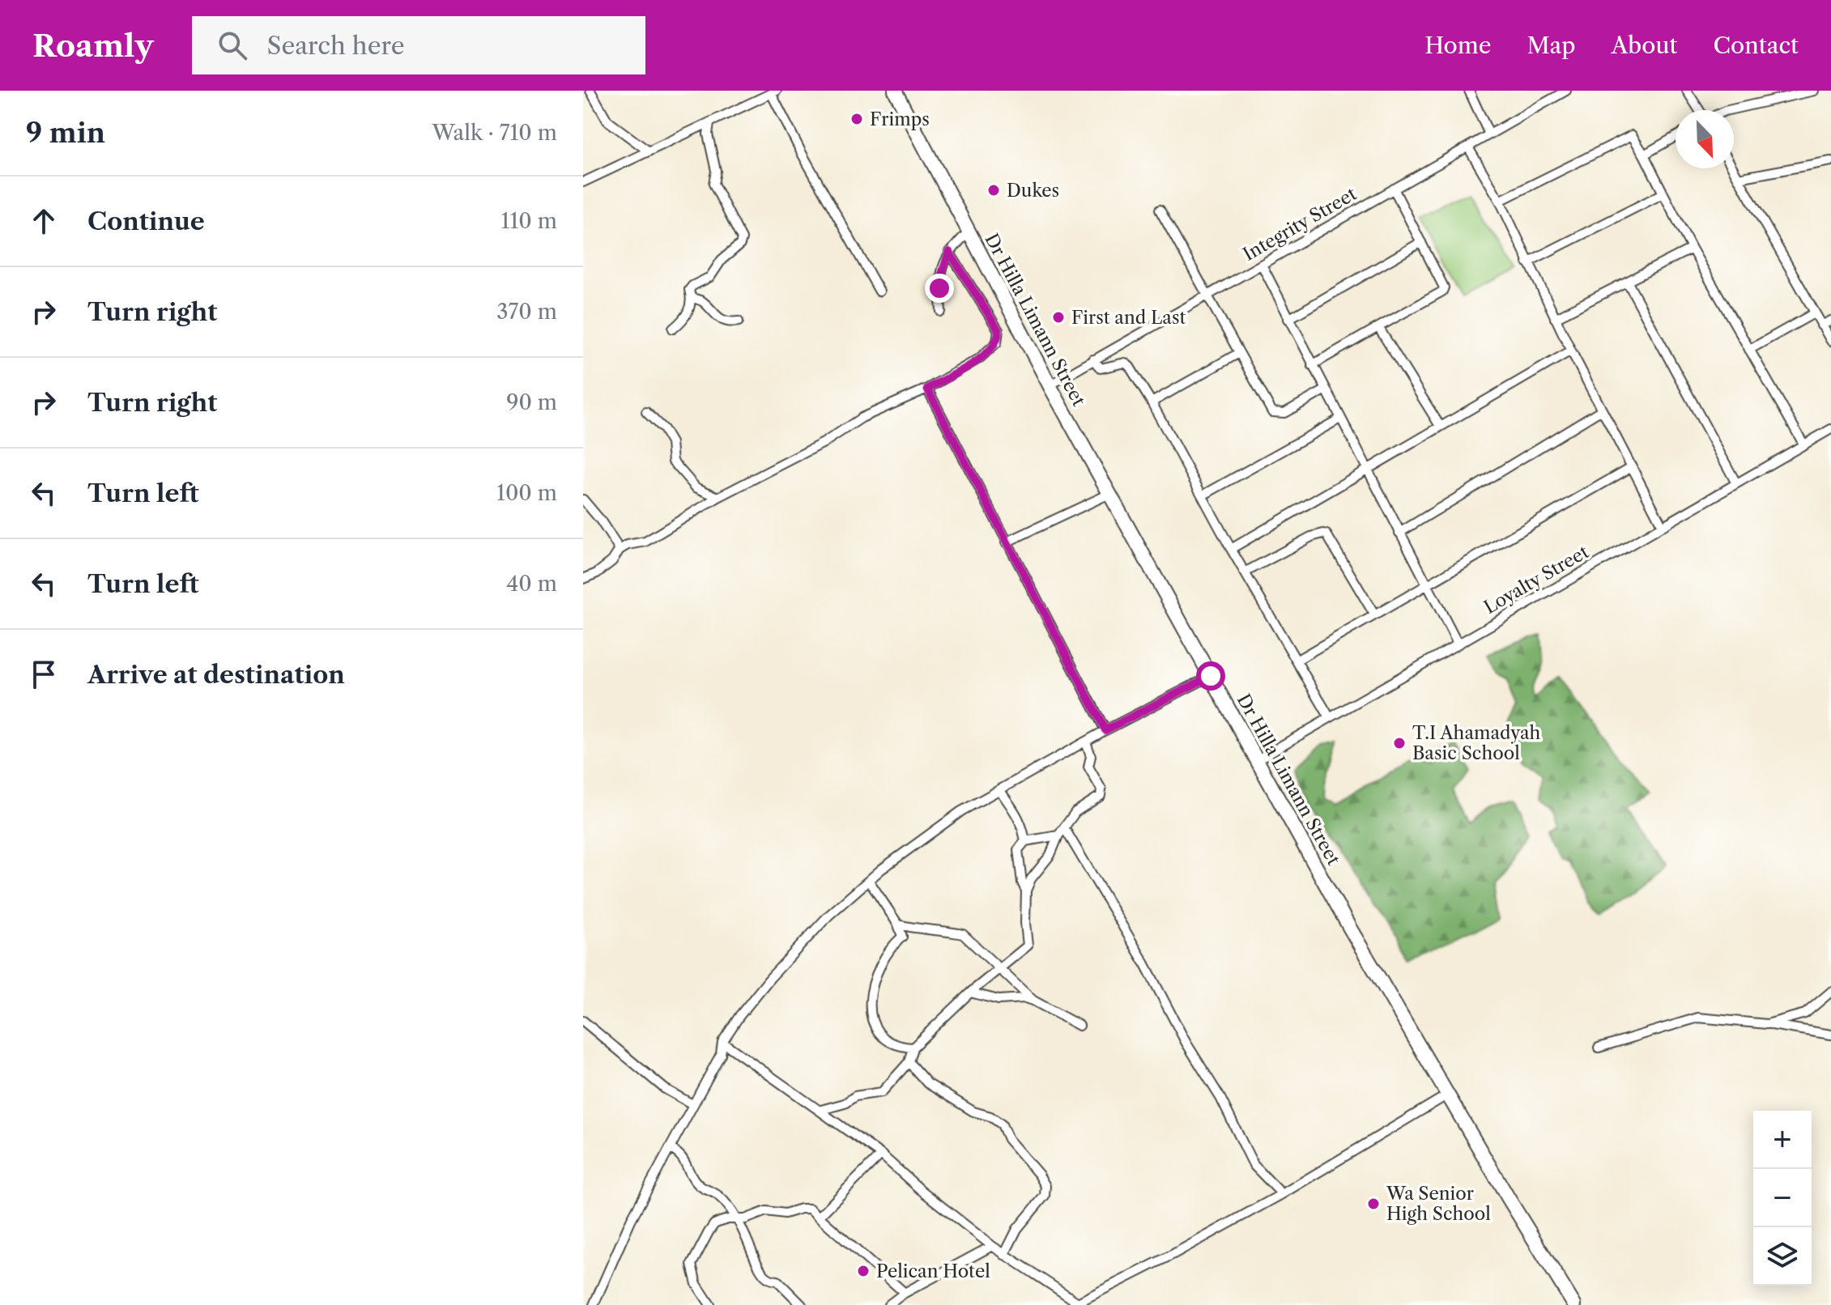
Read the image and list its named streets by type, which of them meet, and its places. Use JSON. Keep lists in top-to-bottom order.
{
  "streets": {
    "highway": ["Dr Hilla Limann Street"],
    "street": ["Integrity Street", "Loyalty Street"]
  },
  "crossings": [
    ["Integrity Street", "Dr Hilla Limann Street"],
    ["Dr Hilla Limann Street", "Loyalty Street"]
  ],
  "places": [
    "Frimps",
    "Dukes",
    "First and Last",
    "T.I Ahamadyah Basic School",
    "Wa Senior High School",
    "Pelican Hotel"
  ],
  "north": "bottom right",
  "page": {
    "header": "Roamly",
    "search": "Search here",
    "nav": [
      "Home",
      "Map",
      "About",
      "Contact"
    ],
    "heading": ["9 min", "Walk · 710 m"],
    "list": [
      ["Continue", "110 m"],
      ["Turn right", "370 m"],
      ["Turn right", "90 m"],
      ["Turn left", "100 m"],
      ["Turn left", "40 m"],
      "Arrive at destination"
    ],
    "map_buttons": ["+", "−"]
  }
}
